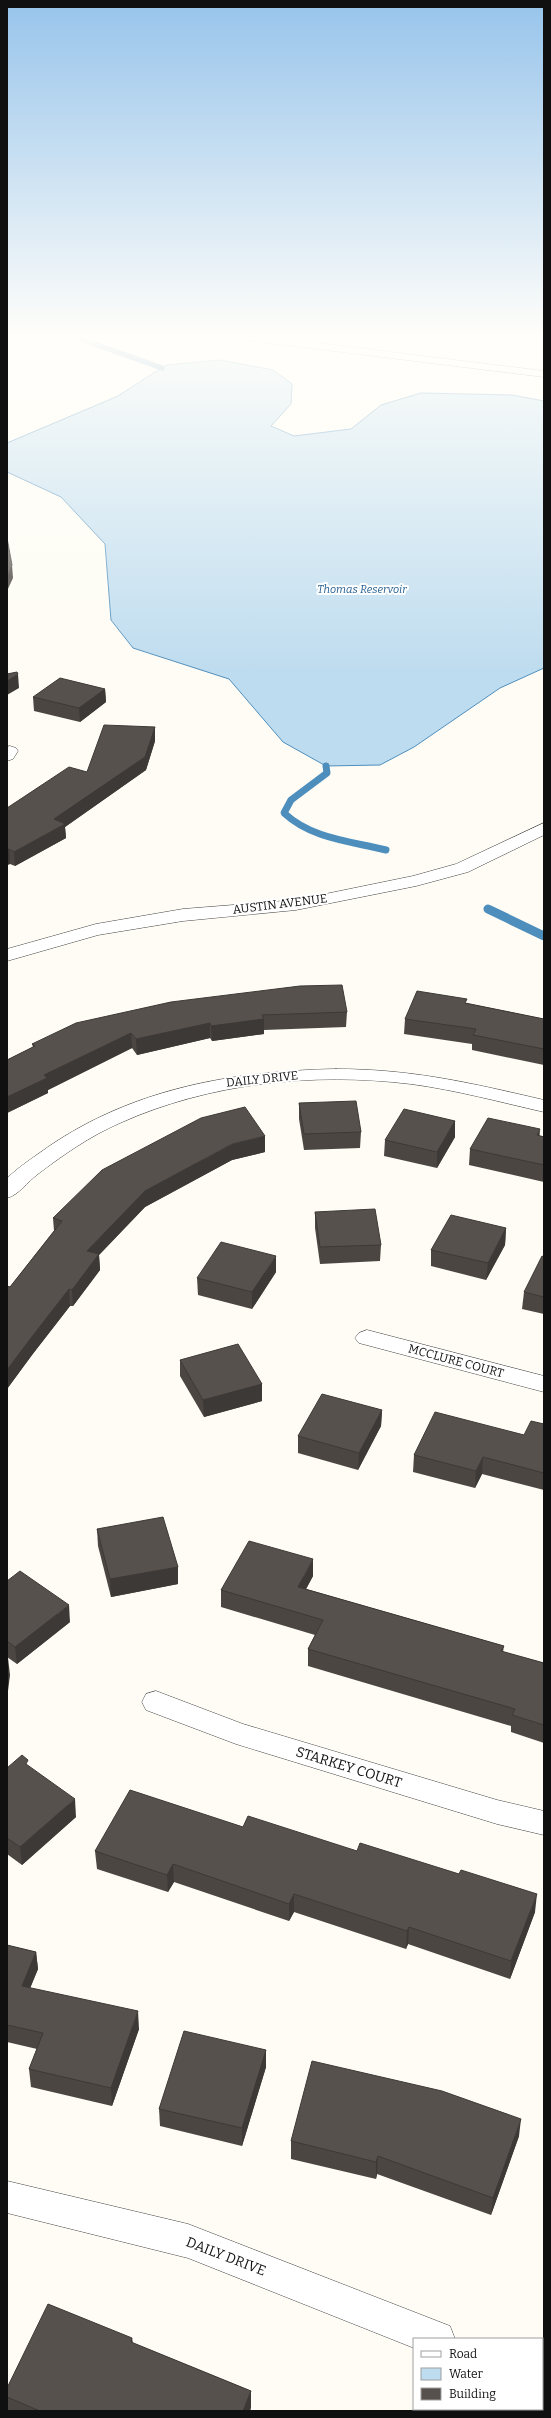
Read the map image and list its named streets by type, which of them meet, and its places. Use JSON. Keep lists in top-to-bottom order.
{
  "streets": {
    "street": [
      "AUSTIN AVENUE",
      "DAILY DRIVE",
      "MCCLURE COURT",
      "STARKEY COURT"
    ]
  },
  "water": ["Thomas Reservoir"],
  "legend": ["Road", "Water", "Building"]
}
